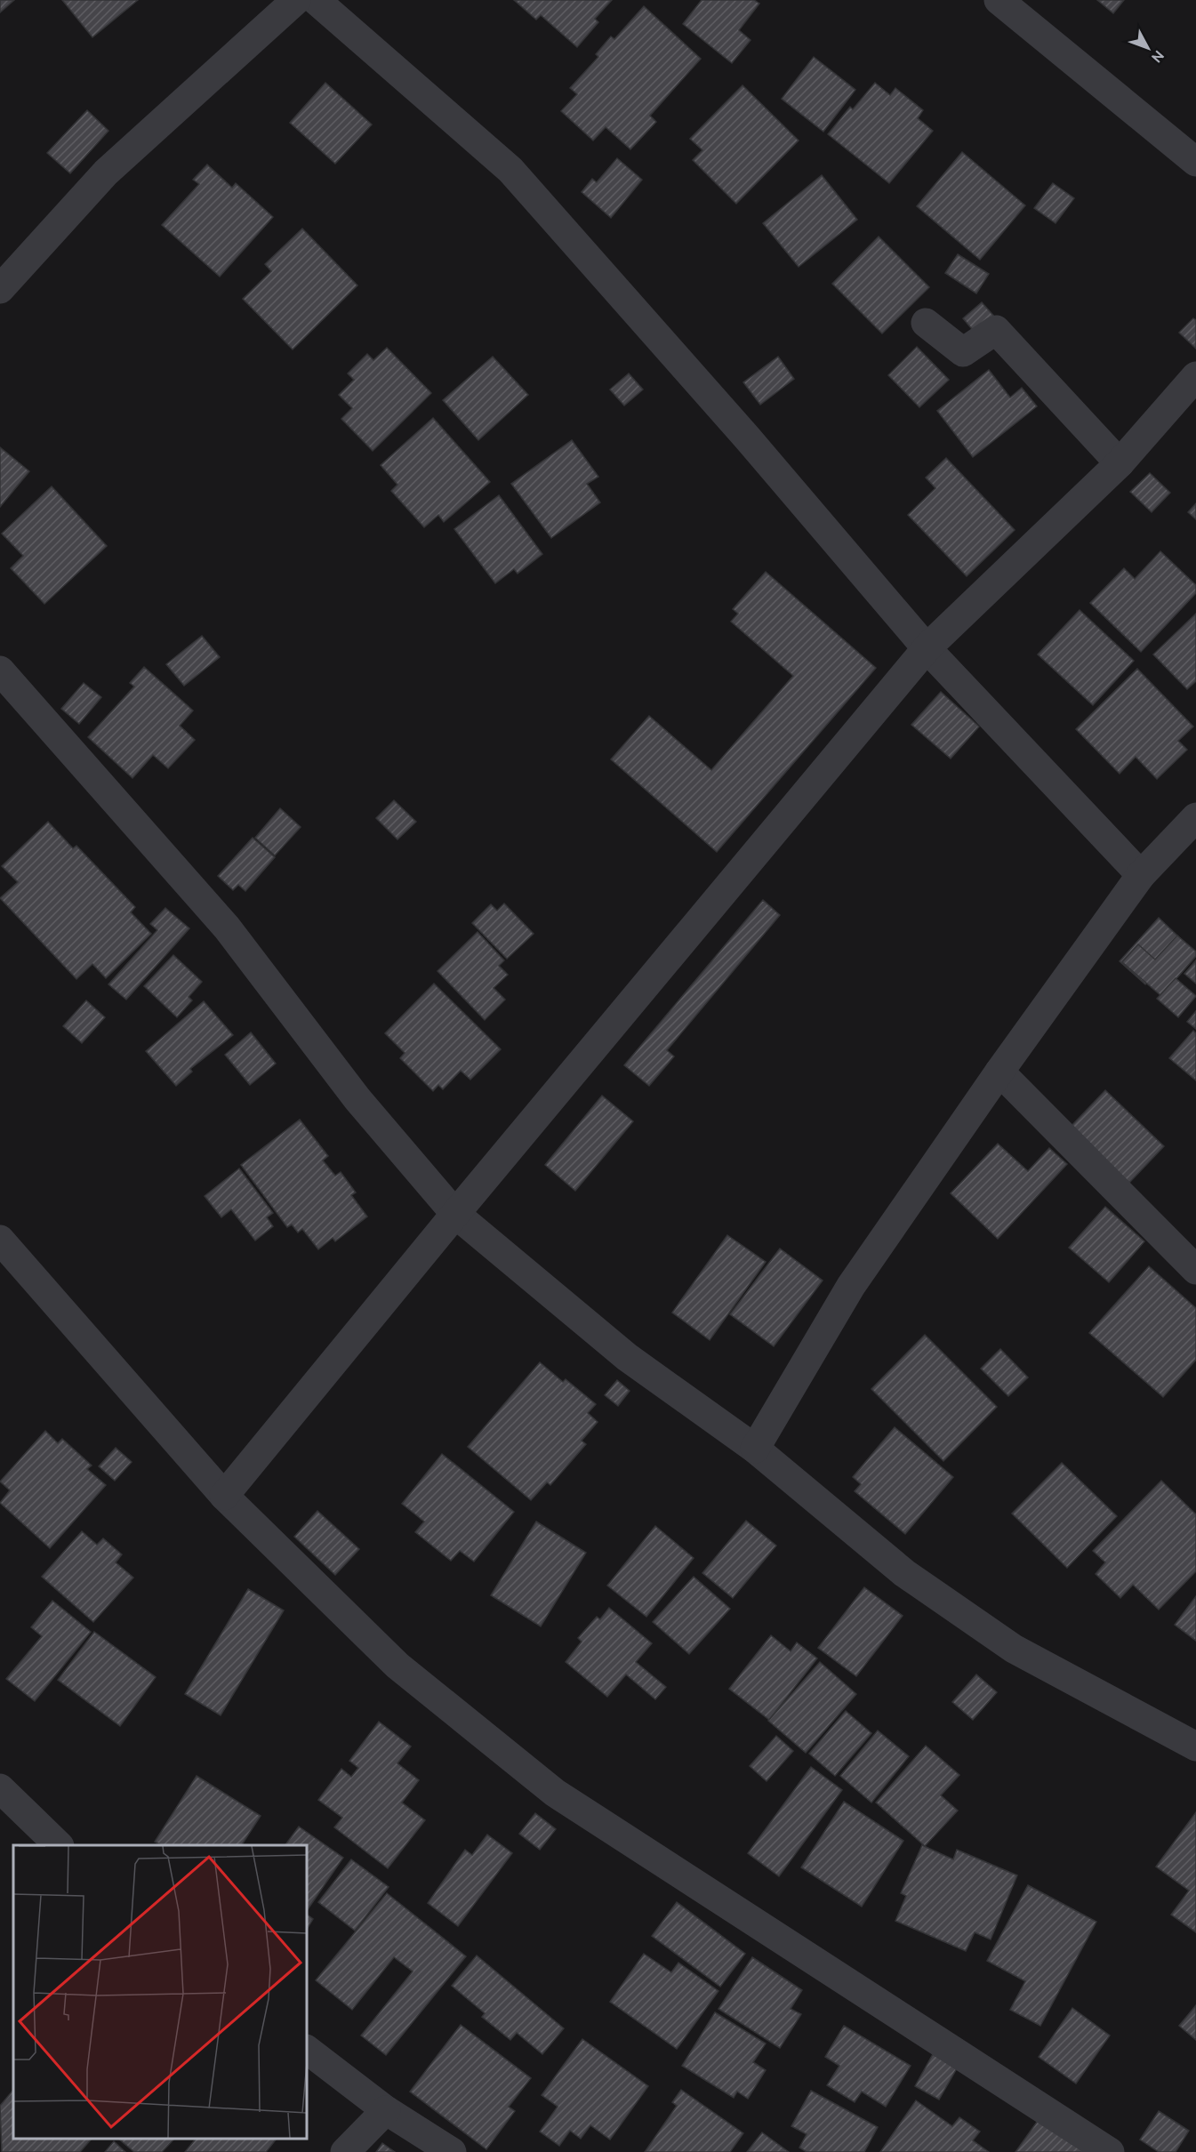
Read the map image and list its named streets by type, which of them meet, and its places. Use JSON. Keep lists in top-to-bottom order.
{
  "north": "bottom right"
}
